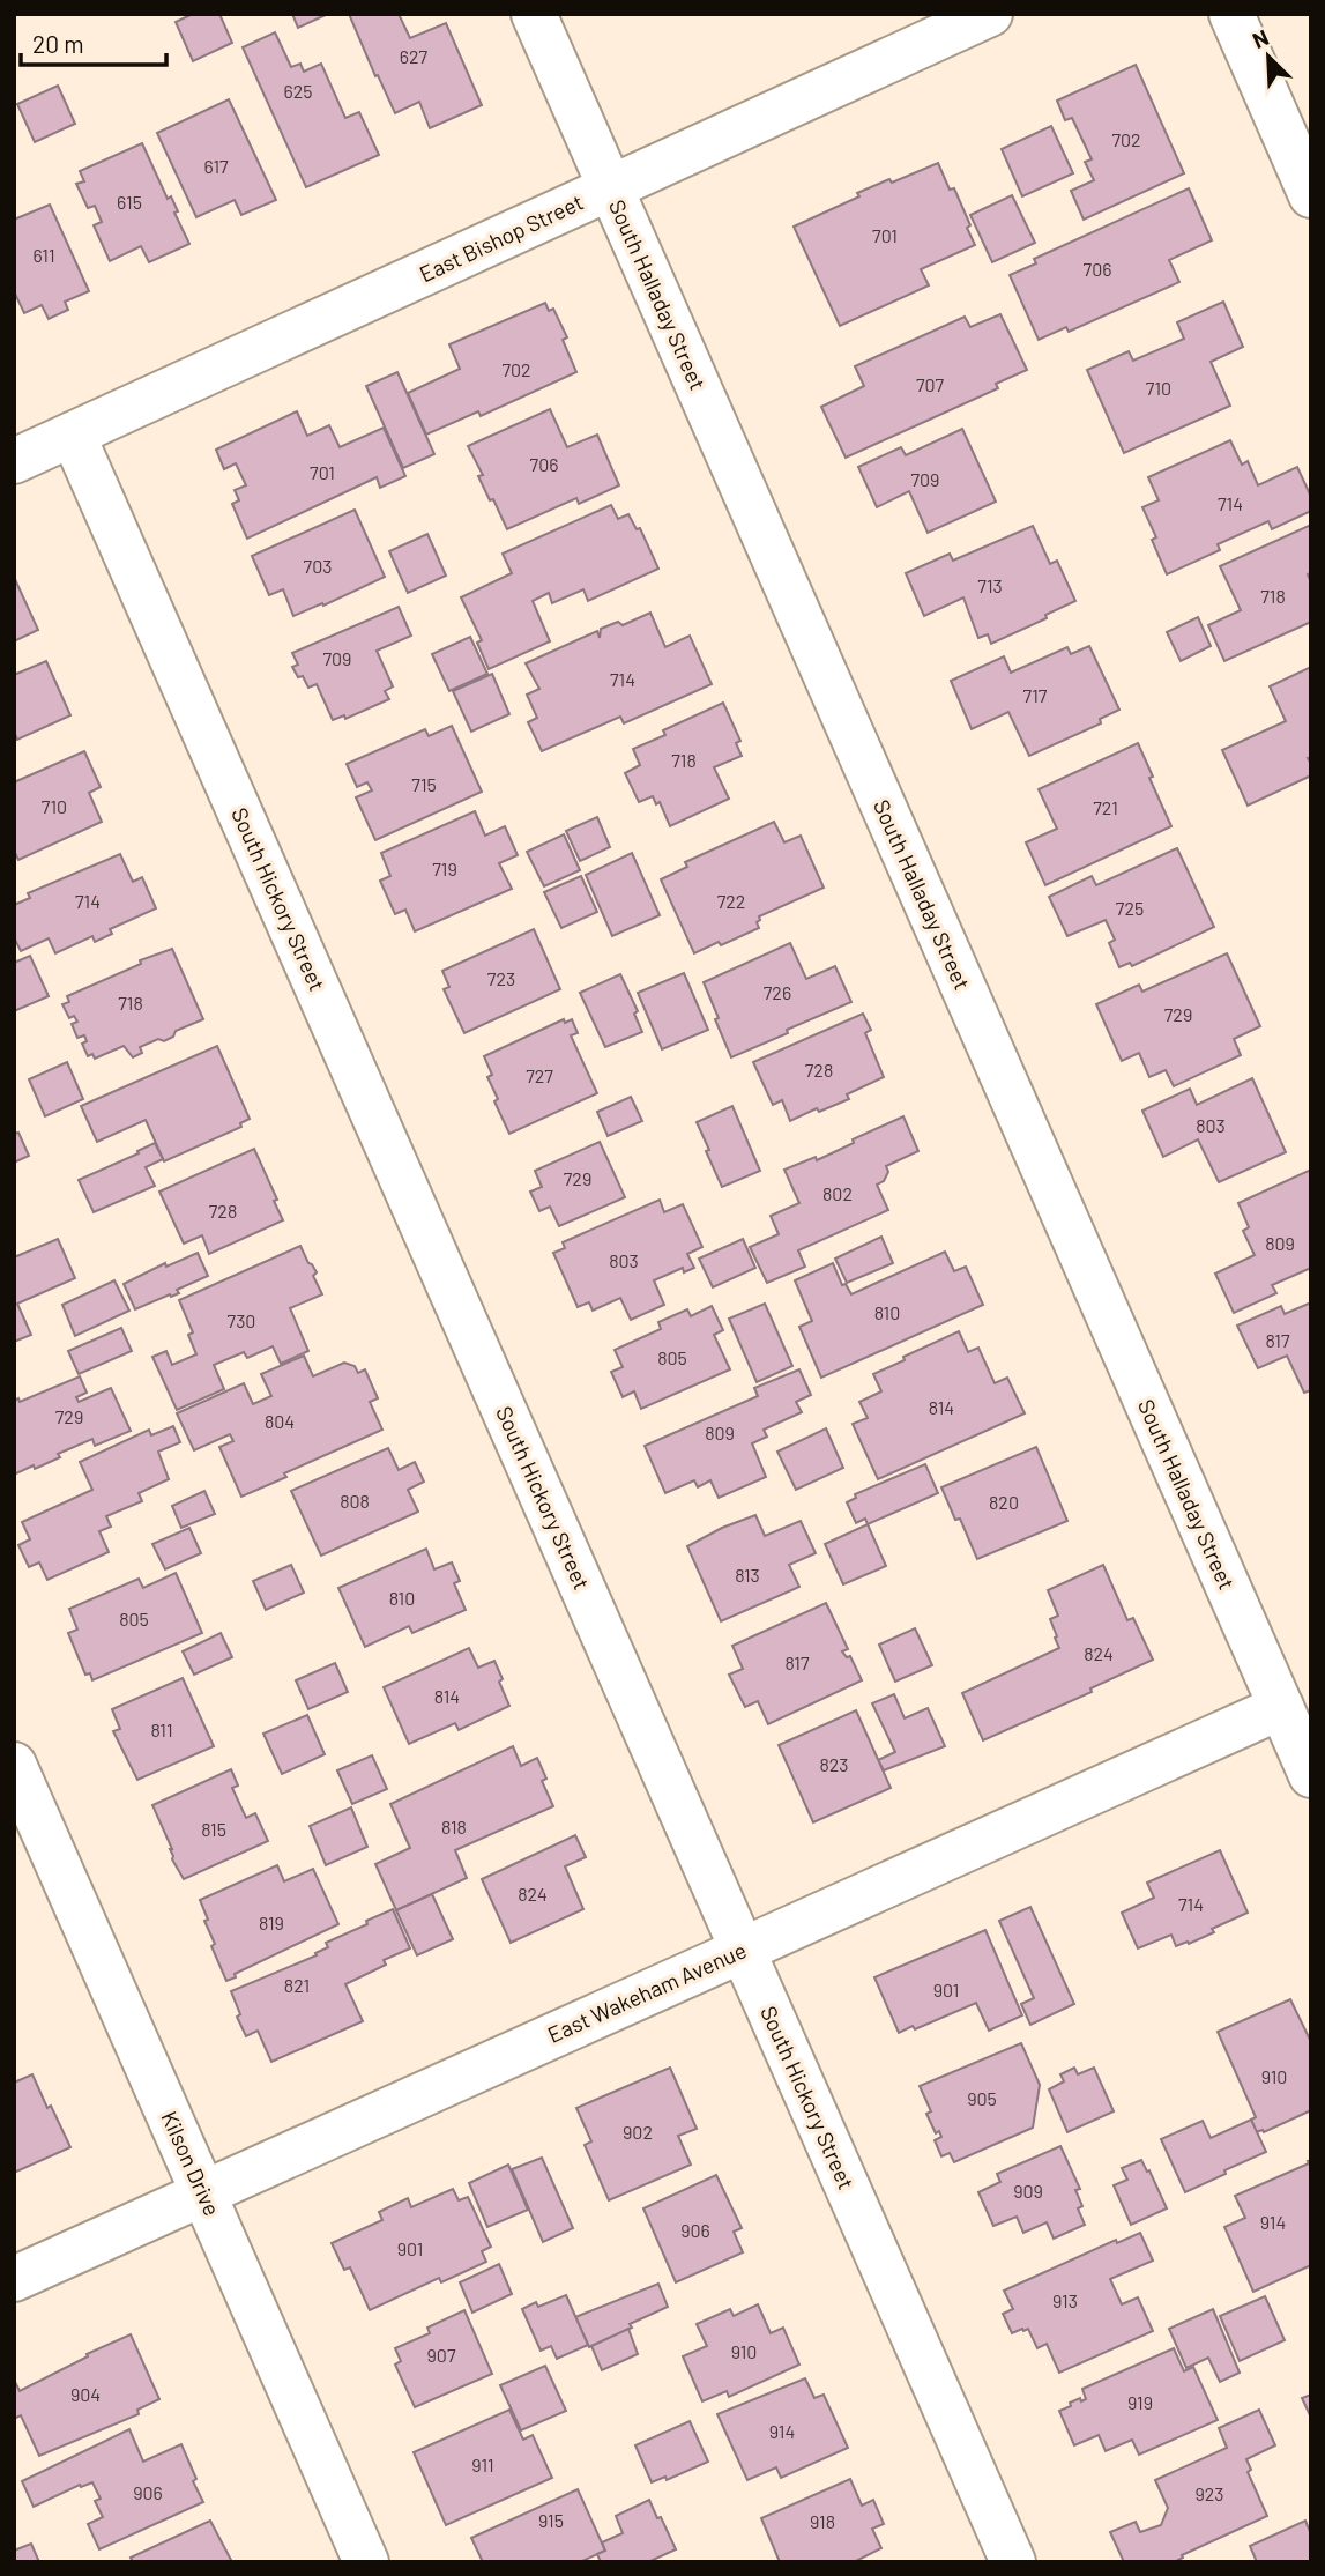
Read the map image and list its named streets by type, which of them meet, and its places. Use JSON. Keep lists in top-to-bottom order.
{
  "streets": {
    "street": [
      "East Bishop Street",
      "South Halladay Street",
      "South Hickory Street",
      "East Wakeham Avenue",
      "Kilson Drive"
    ]
  },
  "crossings": [
    ["East Bishop Street", "South Halladay Street"],
    ["East Bishop Street", "South Hickory Street"],
    ["South Halladay Street", "East Wakeham Avenue"],
    ["South Hickory Street", "East Wakeham Avenue"],
    ["East Wakeham Avenue", "Kilson Drive"]
  ],
  "house_numbers": [
    "627",
    "625",
    "702",
    "617",
    "615",
    "701",
    "611",
    "706",
    "702",
    "707",
    "710",
    "706",
    "701",
    "709",
    "714",
    "703",
    "713",
    "718",
    "709",
    "714",
    "717",
    "718",
    "715",
    "710",
    "721",
    "719",
    "714",
    "722",
    "725",
    "723",
    "726",
    "718",
    "729",
    "728",
    "727",
    "803",
    "729",
    "802",
    "728",
    "809",
    "803",
    "810",
    "730",
    "817",
    "805",
    "814",
    "729",
    "804",
    "809",
    "808",
    "820",
    "813",
    "810",
    "805",
    "824",
    "817",
    "814",
    "811",
    "823",
    "818",
    "815",
    "824",
    "714",
    "819",
    "821",
    "901",
    "910",
    "905",
    "902",
    "909",
    "914",
    "906",
    "901",
    "913",
    "910",
    "907",
    "904",
    "919",
    "914",
    "911",
    "906",
    "923",
    "915",
    "918"
  ],
  "scale_bar": "20 m",
  "north": "top left"
}
